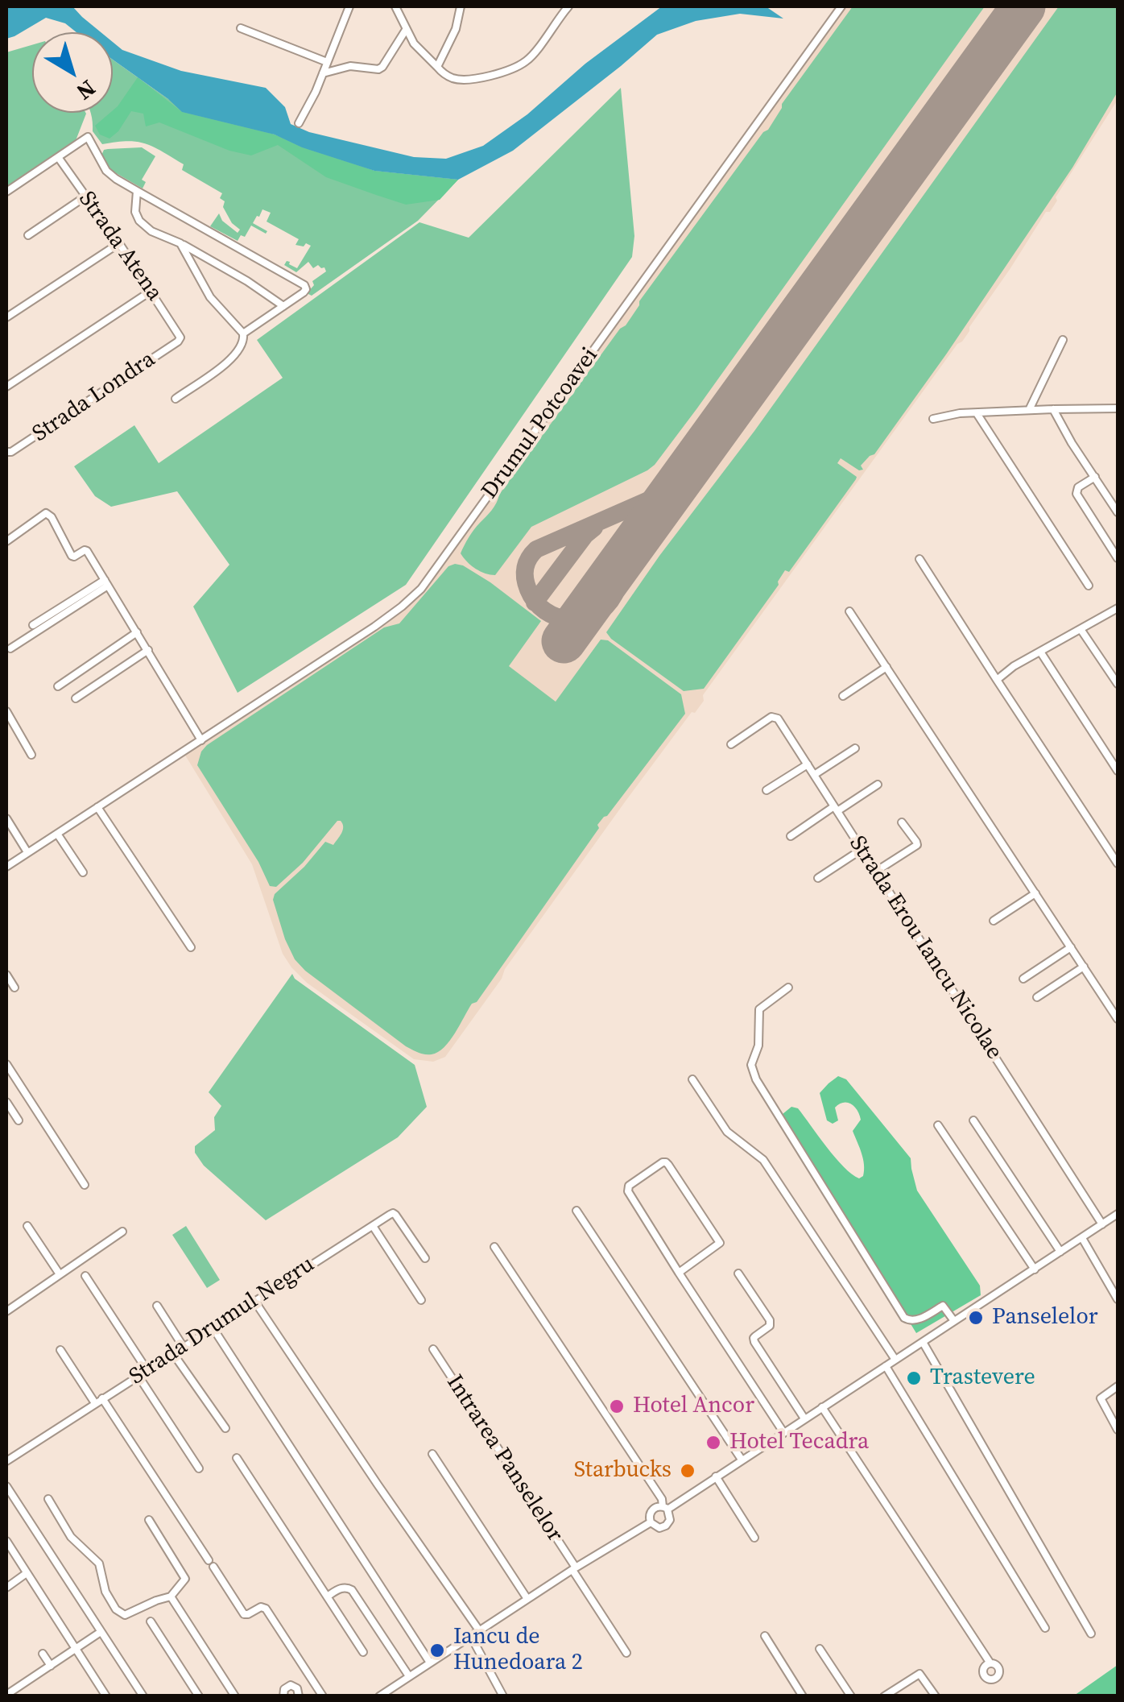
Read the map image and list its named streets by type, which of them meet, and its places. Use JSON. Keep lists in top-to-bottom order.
{
  "streets": {
    "street": [
      "Strada Atena",
      "Strada Londra",
      "Drumul Potcoavei",
      "Strada Erou Iancu Nicolae",
      "Strada Drumul Negru",
      "Intrarea Panselelor"
    ]
  },
  "crossings": [
    ["Strada Atena", "Strada Londra"]
  ],
  "places": [
    "Panselelor",
    "Trastevere",
    "Hotel Ancor",
    "Hotel Tecadra",
    "Starbucks",
    "Iancu de Hunedoara 2"
  ],
  "north": "bottom right"
}
